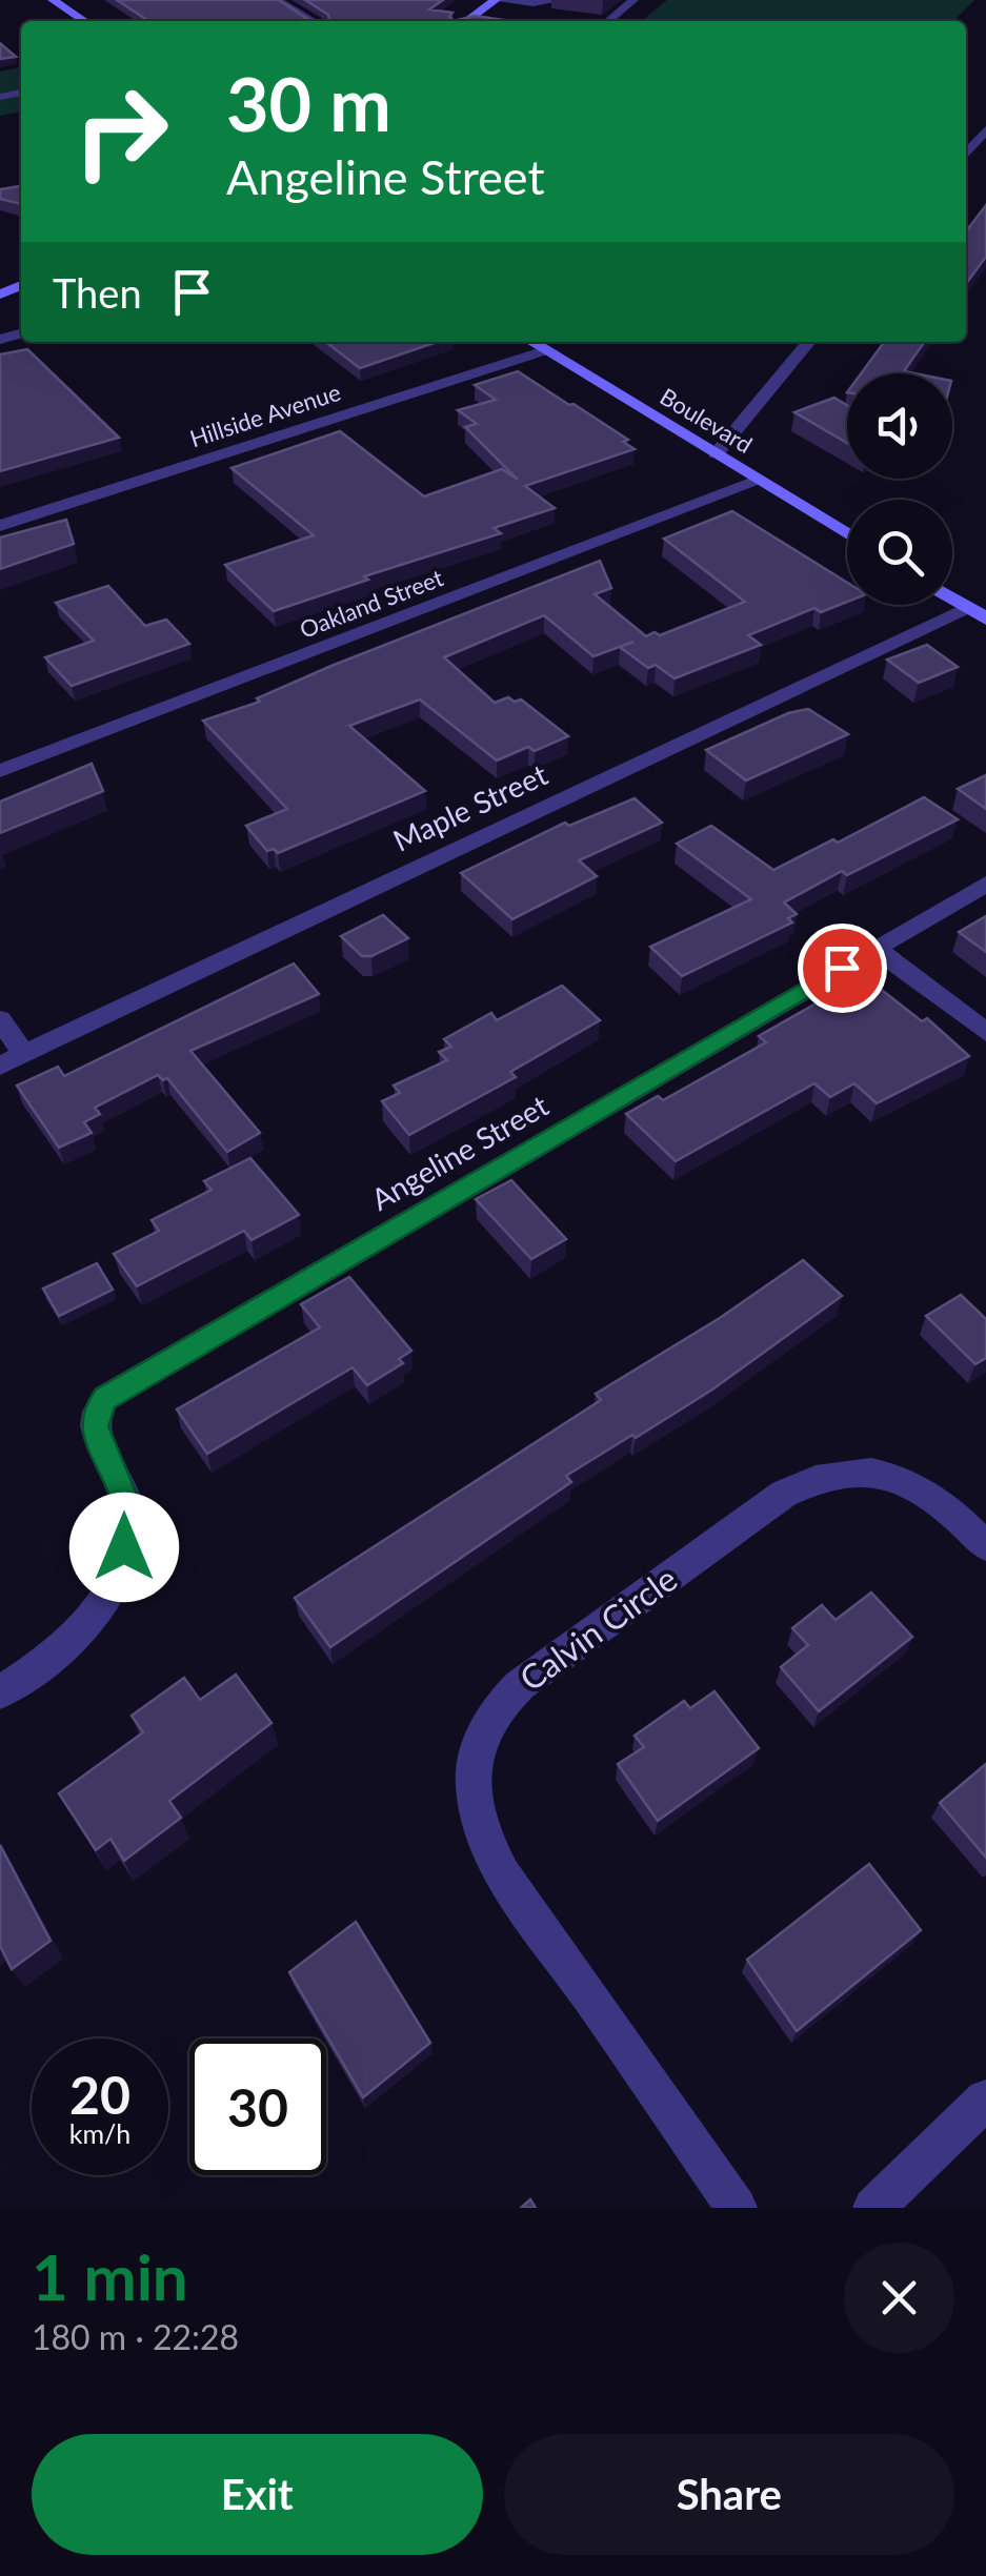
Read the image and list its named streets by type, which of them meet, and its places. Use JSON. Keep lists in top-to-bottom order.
{
  "streets": {
    "main road": ["Boulevard"],
    "street": [
      "Hillside Avenue",
      "Oakland Street",
      "Maple Street",
      "Angeline Street",
      "Calvin Circle"
    ]
  },
  "crossings": [
    ["Hillside Avenue", "Boulevard"],
    ["Boulevard", "Oakland Street"]
  ],
  "page": {
    "turn": ["30 m", "Angeline Street"],
    "then": "Then",
    "speed": "20 km/h",
    "limit": "30",
    "heading": ["1 min", "180 m · 22:28"],
    "buttons": ["Exit", "Share"]
  }
}
